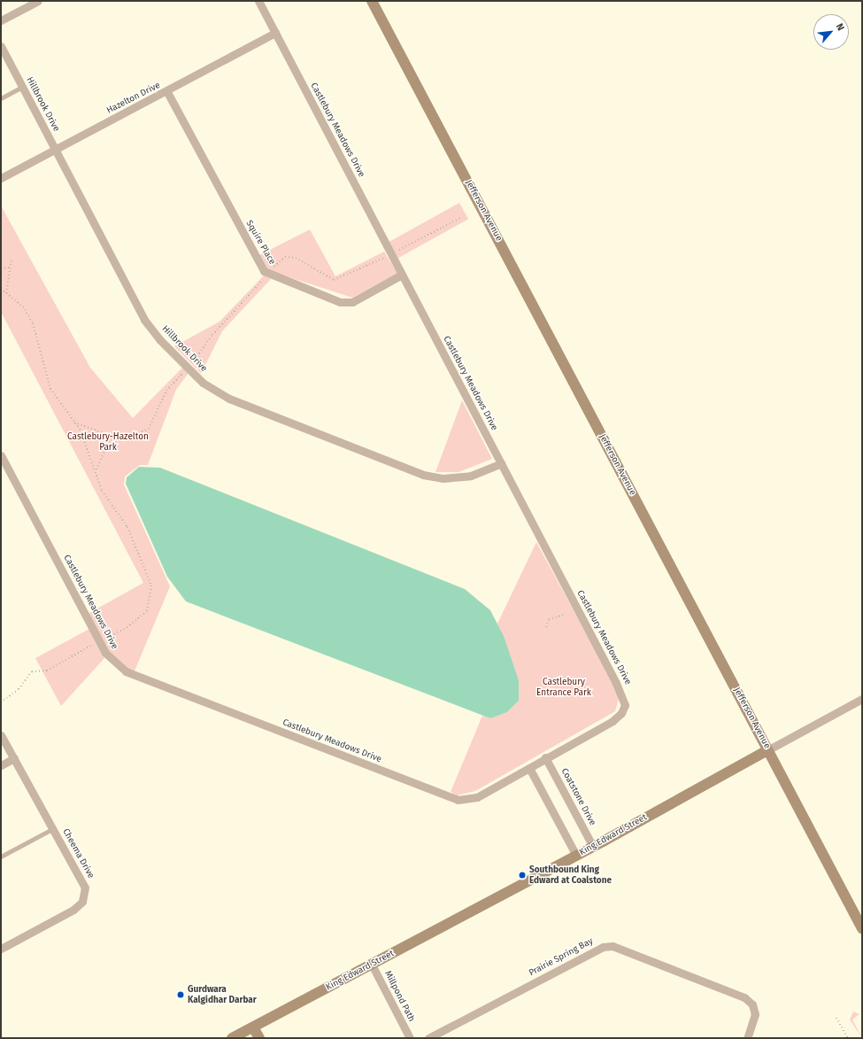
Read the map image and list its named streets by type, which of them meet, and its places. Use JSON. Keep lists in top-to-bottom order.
{
  "streets": {
    "street": [
      "Hazelton Drive",
      "Hillbrook Drive",
      "Castlebury Meadows Drive",
      "Jefferson Avenue",
      "Squire Place",
      "Coatstone Drive",
      "King Edward Street",
      "Cheema Drive",
      "Prairie Spring Bay",
      "Millpond Path"
    ]
  },
  "crossings": [
    ["Hazelton Drive", "Hillbrook Drive"],
    ["Hazelton Drive", "Castlebury Meadows Drive"],
    ["Hazelton Drive", "Squire Place"],
    ["Hillbrook Drive", "Castlebury Meadows Drive"],
    ["Castlebury Meadows Drive", "Squire Place"],
    ["Castlebury Meadows Drive", "Coatstone Drive"],
    ["Jefferson Avenue", "King Edward Street"],
    ["Coatstone Drive", "King Edward Street"],
    ["King Edward Street", "Millpond Path"]
  ],
  "parks": ["Castlebury-Hazelton Park", "Castlebury Entrance Park"],
  "places": ["Southbound King Edward at Coalstone", "Gurdwara Kalgidhar Darbar"],
  "north": "top right"
}
